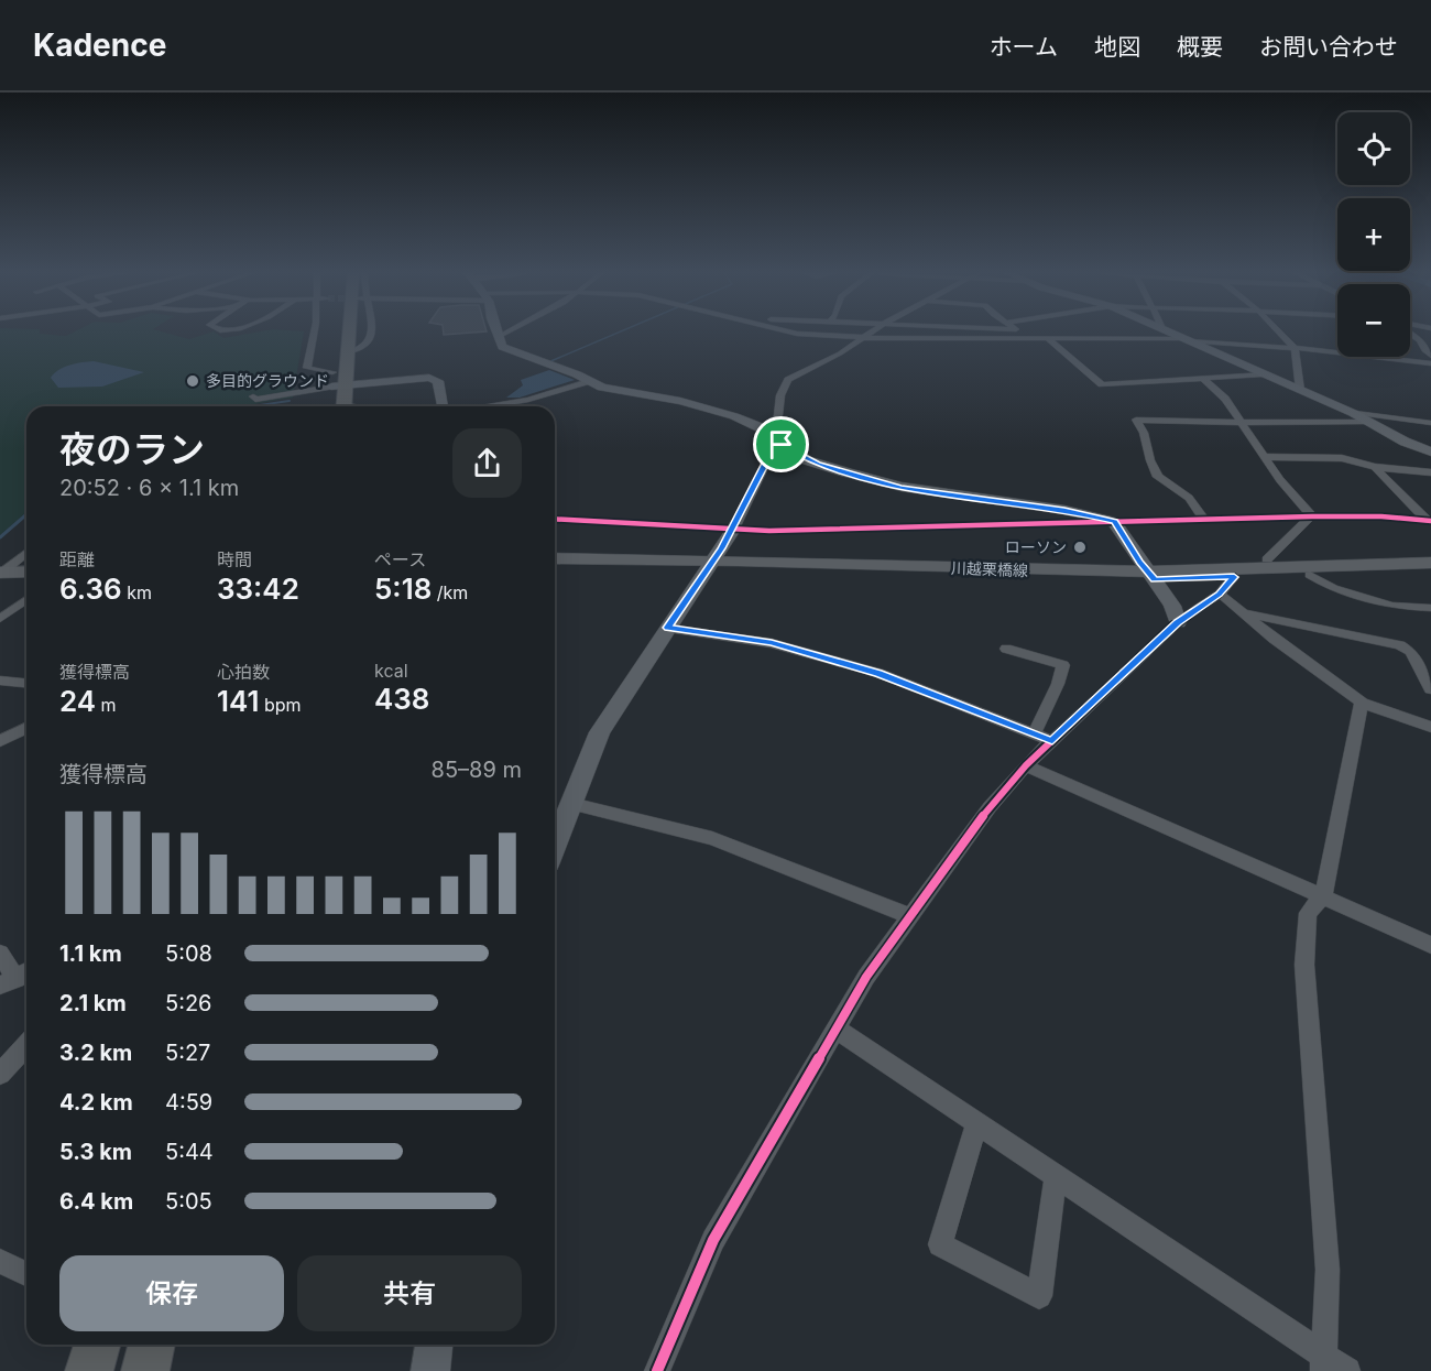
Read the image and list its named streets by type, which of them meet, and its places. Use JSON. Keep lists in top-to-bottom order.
{
  "streets": {
    "main road": ["川越栗橋線"]
  },
  "places": ["多目的グラウンド", "ローソン"],
  "page": {
    "header": "Kadence",
    "nav": [
      "ホーム",
      "地図",
      "概要",
      "お問い合わせ"
    ],
    "map_buttons": ["+", "−"],
    "heading": ["夜のラン", "20:52 · 6 × 1.1 km"],
    "stats": [
      ["距離", "6.36 km"],
      ["時間", "33:42"],
      ["ペース", "5:18 /km"],
      ["獲得標高", "24 m"],
      ["心拍数", "141 bpm"],
      ["kcal", "438"]
    ],
    "chart": ["獲得標高", "85–89 m"],
    "list": [
      {
        "name": "1.1 km",
        "note": "5:08"
      },
      {
        "name": "2.1 km",
        "note": "5:26"
      },
      {
        "name": "3.2 km",
        "note": "5:27"
      },
      {
        "name": "4.2 km",
        "note": "4:59"
      },
      {
        "name": "5.3 km",
        "note": "5:44"
      },
      {
        "name": "6.4 km",
        "note": "5:05"
      }
    ],
    "buttons": ["保存", "共有"]
  }
}
